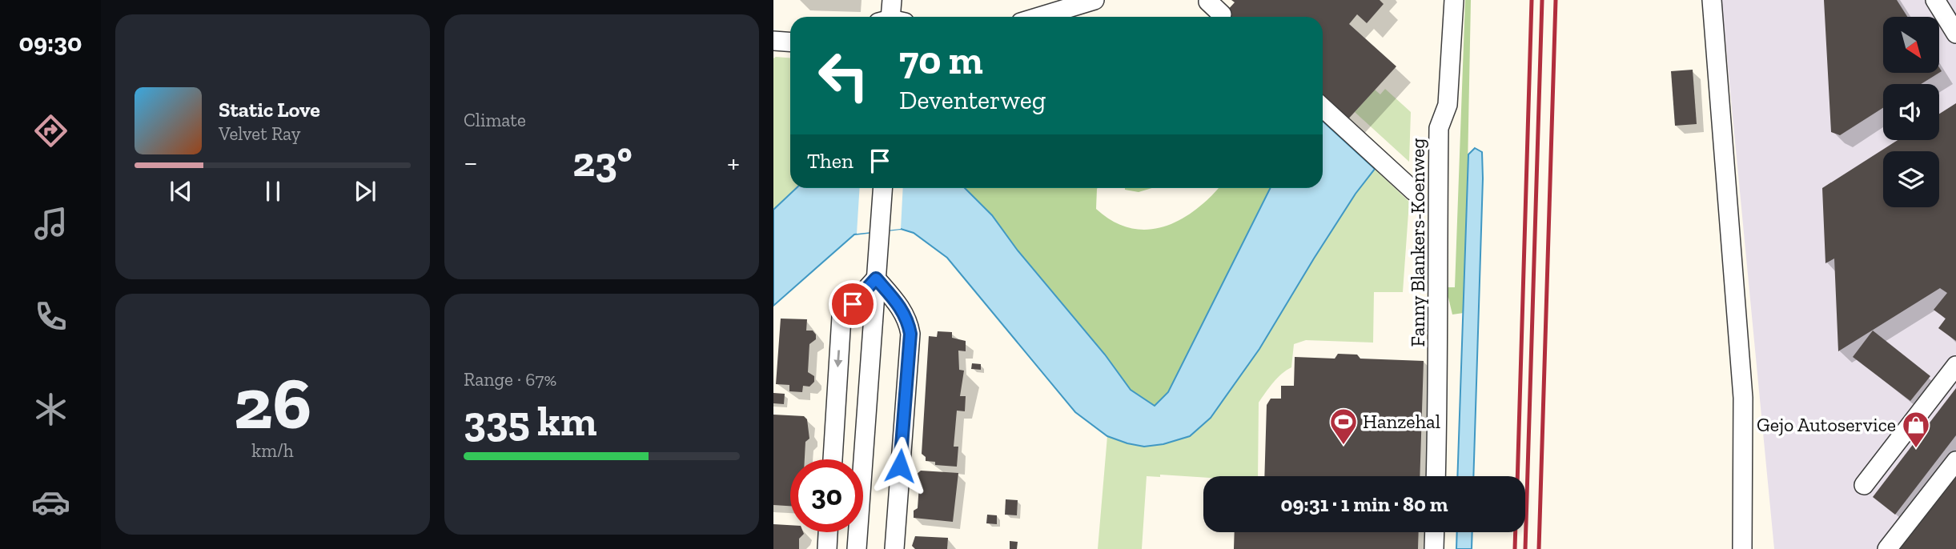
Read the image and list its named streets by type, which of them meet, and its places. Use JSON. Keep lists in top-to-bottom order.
{
  "streets": {
    "street": ["Fanny Blankers-Koenweg"]
  },
  "places": {
    "sports": ["Hanzehal"],
    "shop": ["Gejo Autoservice"]
  },
  "north": "bottom right",
  "page": {
    "tabs": "09:30",
    "tile": [
      "Climate",
      ["26", "km/h"],
      ["Range · 67%", "335 km"]
    ],
    "turn": ["70 m", "Deventerweg"],
    "song": ["Static Love", "Velvet Ray"],
    "then": "Then",
    "heat": ["−", "23°", "+"],
    "limit": "30",
    "trip": "09:31 · 1 min · 80 m"
  }
}
